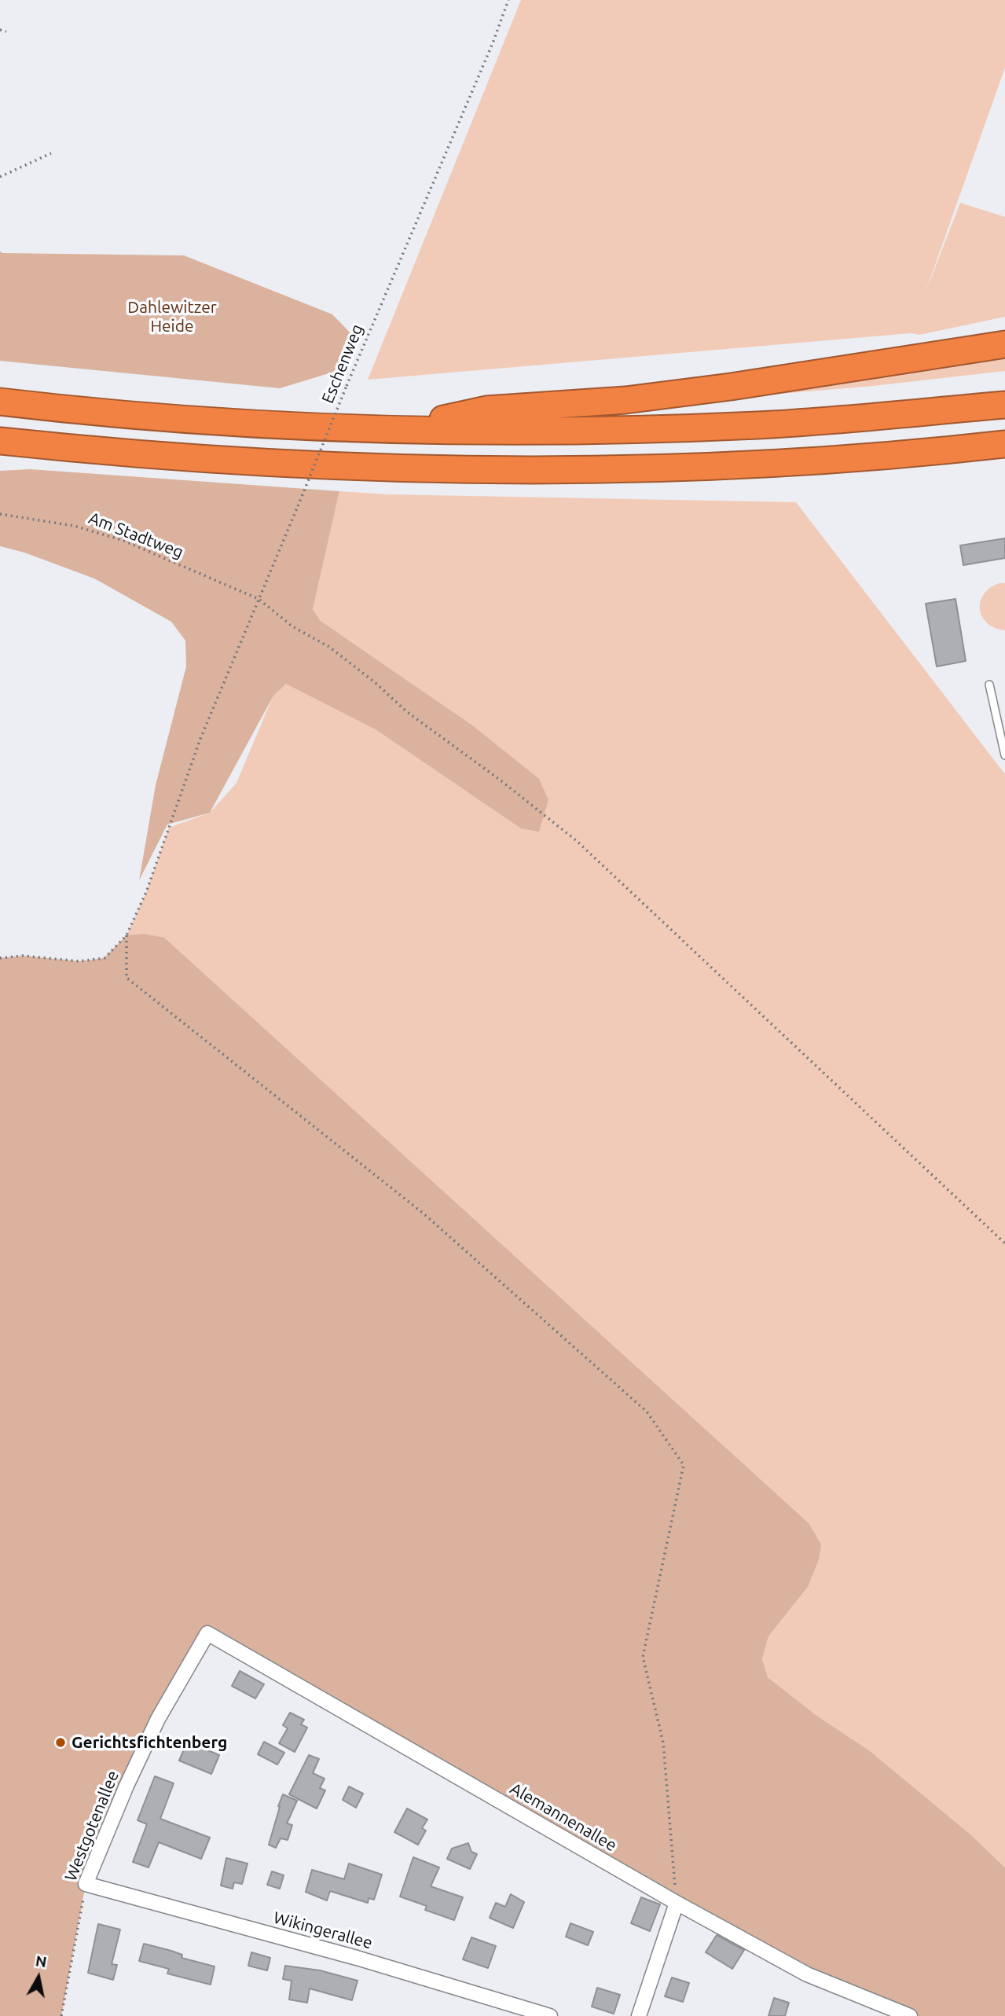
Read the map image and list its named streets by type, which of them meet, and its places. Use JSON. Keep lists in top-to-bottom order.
{
  "streets": {
    "street": ["Alemannenallee", "Westgotenallee", "Wikingerallee"],
    "path": ["Eschenweg", "Am Stadtweg"]
  },
  "crossings": [
    ["Eschenweg", "Am Stadtweg"],
    ["Alemannenallee", "Westgotenallee"],
    ["Westgotenallee", "Wikingerallee"]
  ],
  "parks": ["Dahlewitzer Heide"],
  "places": ["Gerichtsfichtenberg"],
  "north": "top"
}
